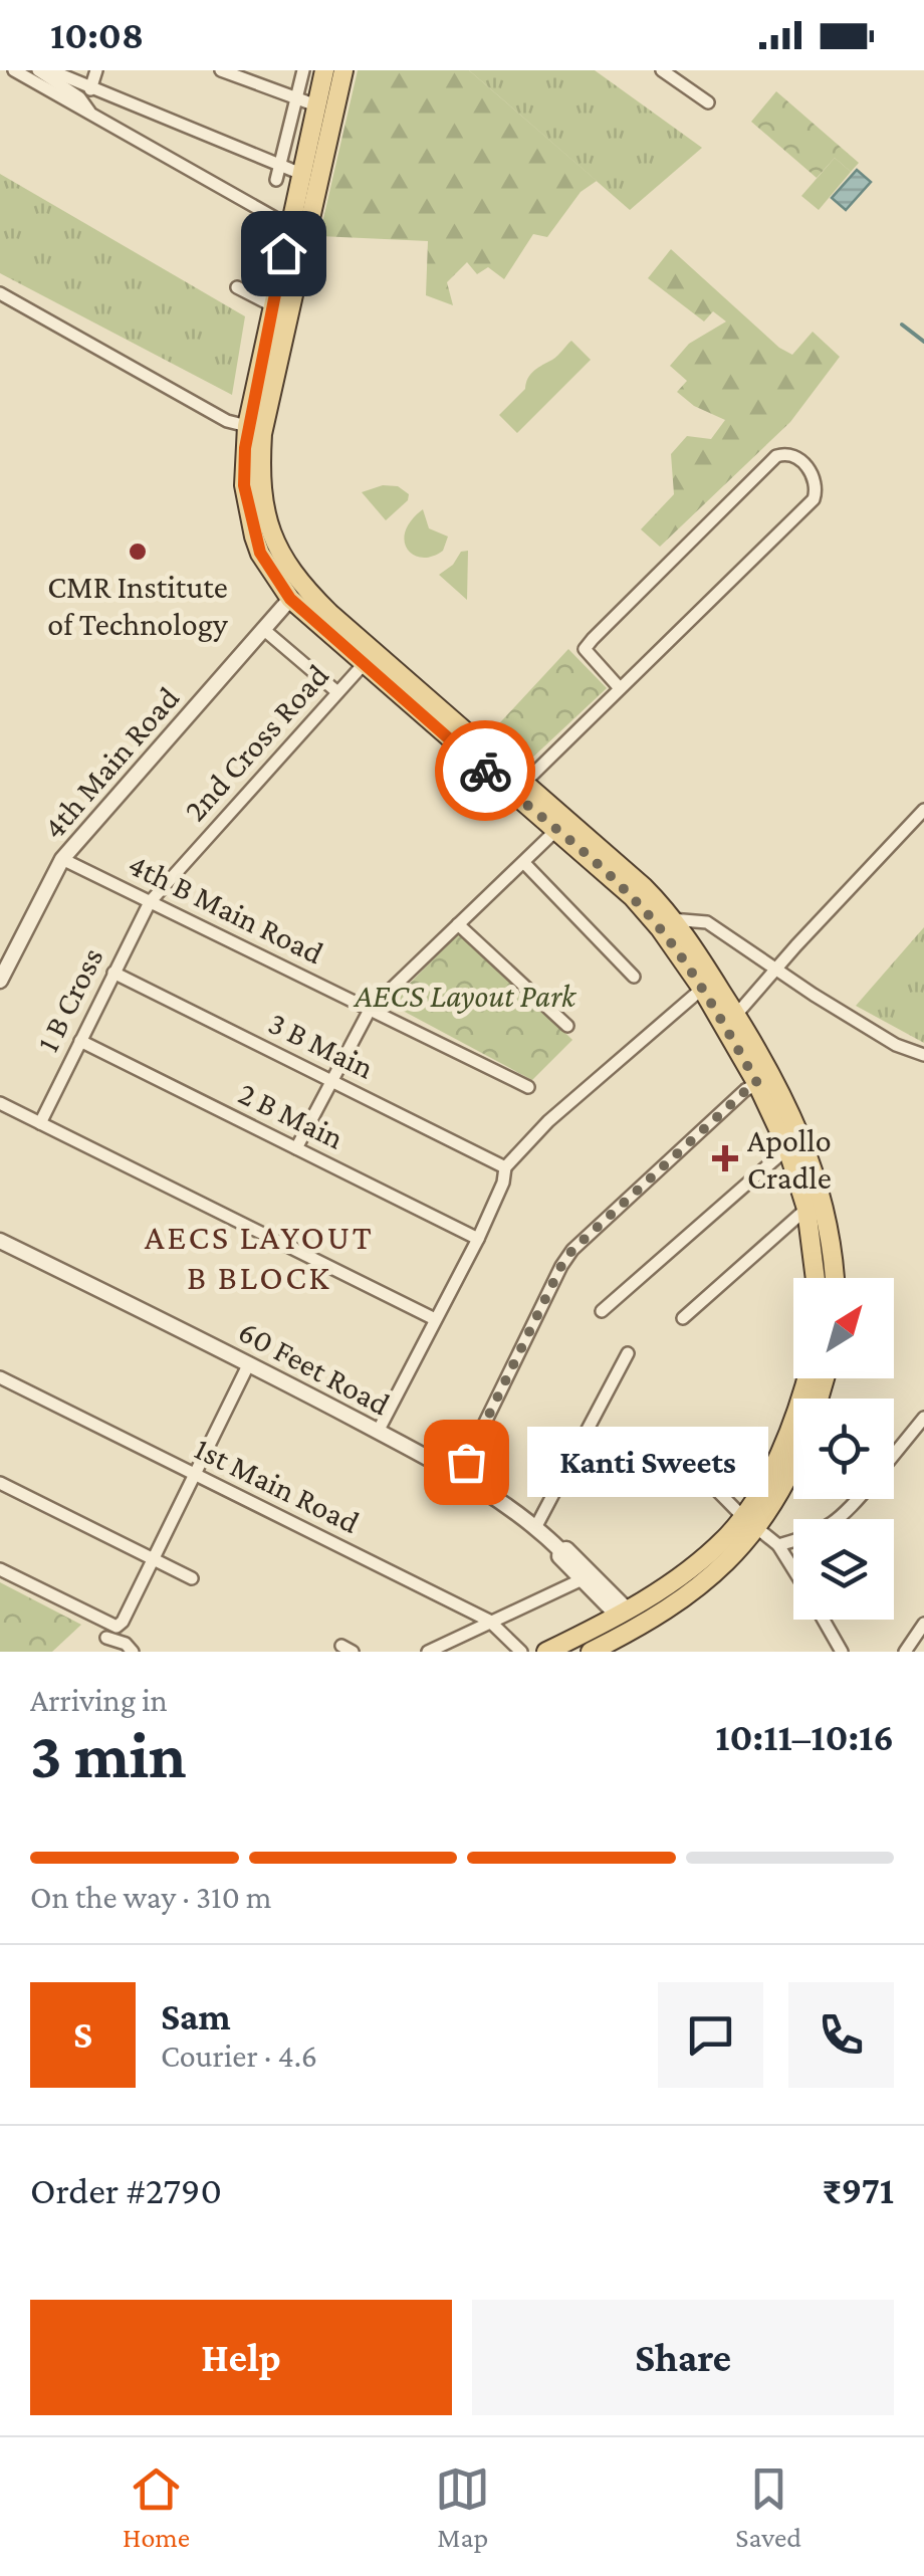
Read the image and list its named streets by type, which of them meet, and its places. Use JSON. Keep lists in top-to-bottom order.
{
  "streets": {
    "street": [
      "2nd Cross Road",
      "4th Main Road",
      "4th B Main Road",
      "1 B Cross",
      "3 B Main",
      "2 B Main",
      "60 Feet Road",
      "1st Main Road"
    ]
  },
  "crossings": [
    ["2nd Cross Road", "4th B Main Road"],
    ["2nd Cross Road", "1 B Cross"],
    ["4th Main Road", "4th B Main Road"],
    ["4th B Main Road", "1 B Cross"],
    ["1 B Cross", "3 B Main"],
    ["1 B Cross", "2 B Main"]
  ],
  "districts": ["AECS LAYOUT B BLOCK"],
  "parks": ["AECS Layout Park"],
  "places": {
    "other": ["CMR Institute of Technology", "Kanti Sweets"],
    "health": ["Apollo Cradle"]
  },
  "north": "top right",
  "page": {
    "status": "10:08",
    "bubble": "Kanti Sweets",
    "heading": ["3 min", "Arriving in", "10:11–10:16"],
    "panel": [
      "Sam",
      "Courier · 4.6",
      "Order #2790",
      "₹971"
    ],
    "bar": "On the way · 310 m",
    "round": "S",
    "buttons": ["Help", "Share"],
    "tabs": ["Home", "Map", "Saved"]
  }
}
